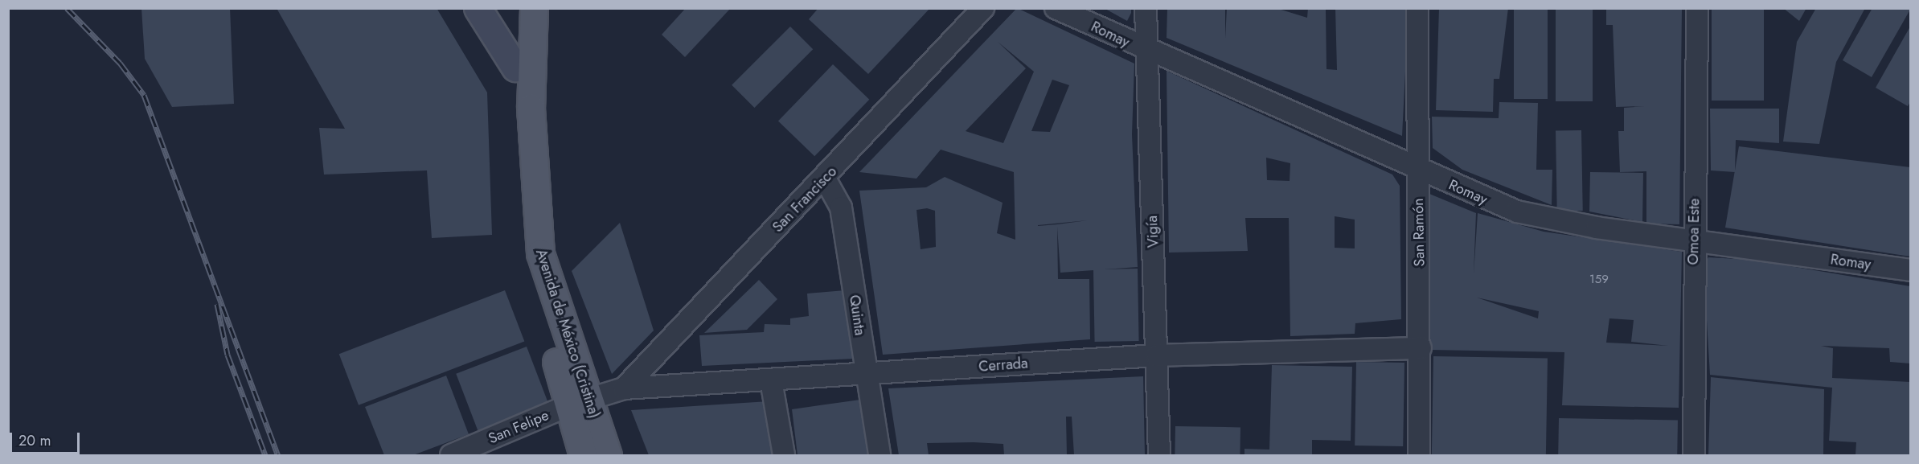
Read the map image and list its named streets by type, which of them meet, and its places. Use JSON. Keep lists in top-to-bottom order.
{
  "streets": {
    "main road": ["Avenida de México (Cristina)"],
    "street": [
      "Romay",
      "San Francisco",
      "Vigía",
      "Omoa Este",
      "San Ramón",
      "Quinta",
      "Cerrada",
      "San Felipe"
    ]
  },
  "crossings": [
    ["Romay", "Vigía"],
    ["Romay", "Omoa Este"],
    ["Romay", "San Ramón"],
    ["San Francisco", "Quinta"],
    ["San Francisco", "Cerrada"],
    ["Vigía", "Cerrada"],
    ["San Ramón", "Cerrada"],
    ["Quinta", "Cerrada"],
    ["Avenida de México (Cristina)", "Cerrada"],
    ["Avenida de México (Cristina)", "San Felipe"],
    ["Cerrada", "San Felipe"]
  ],
  "house_numbers": ["159"],
  "scale_bar": "20 m"
}
